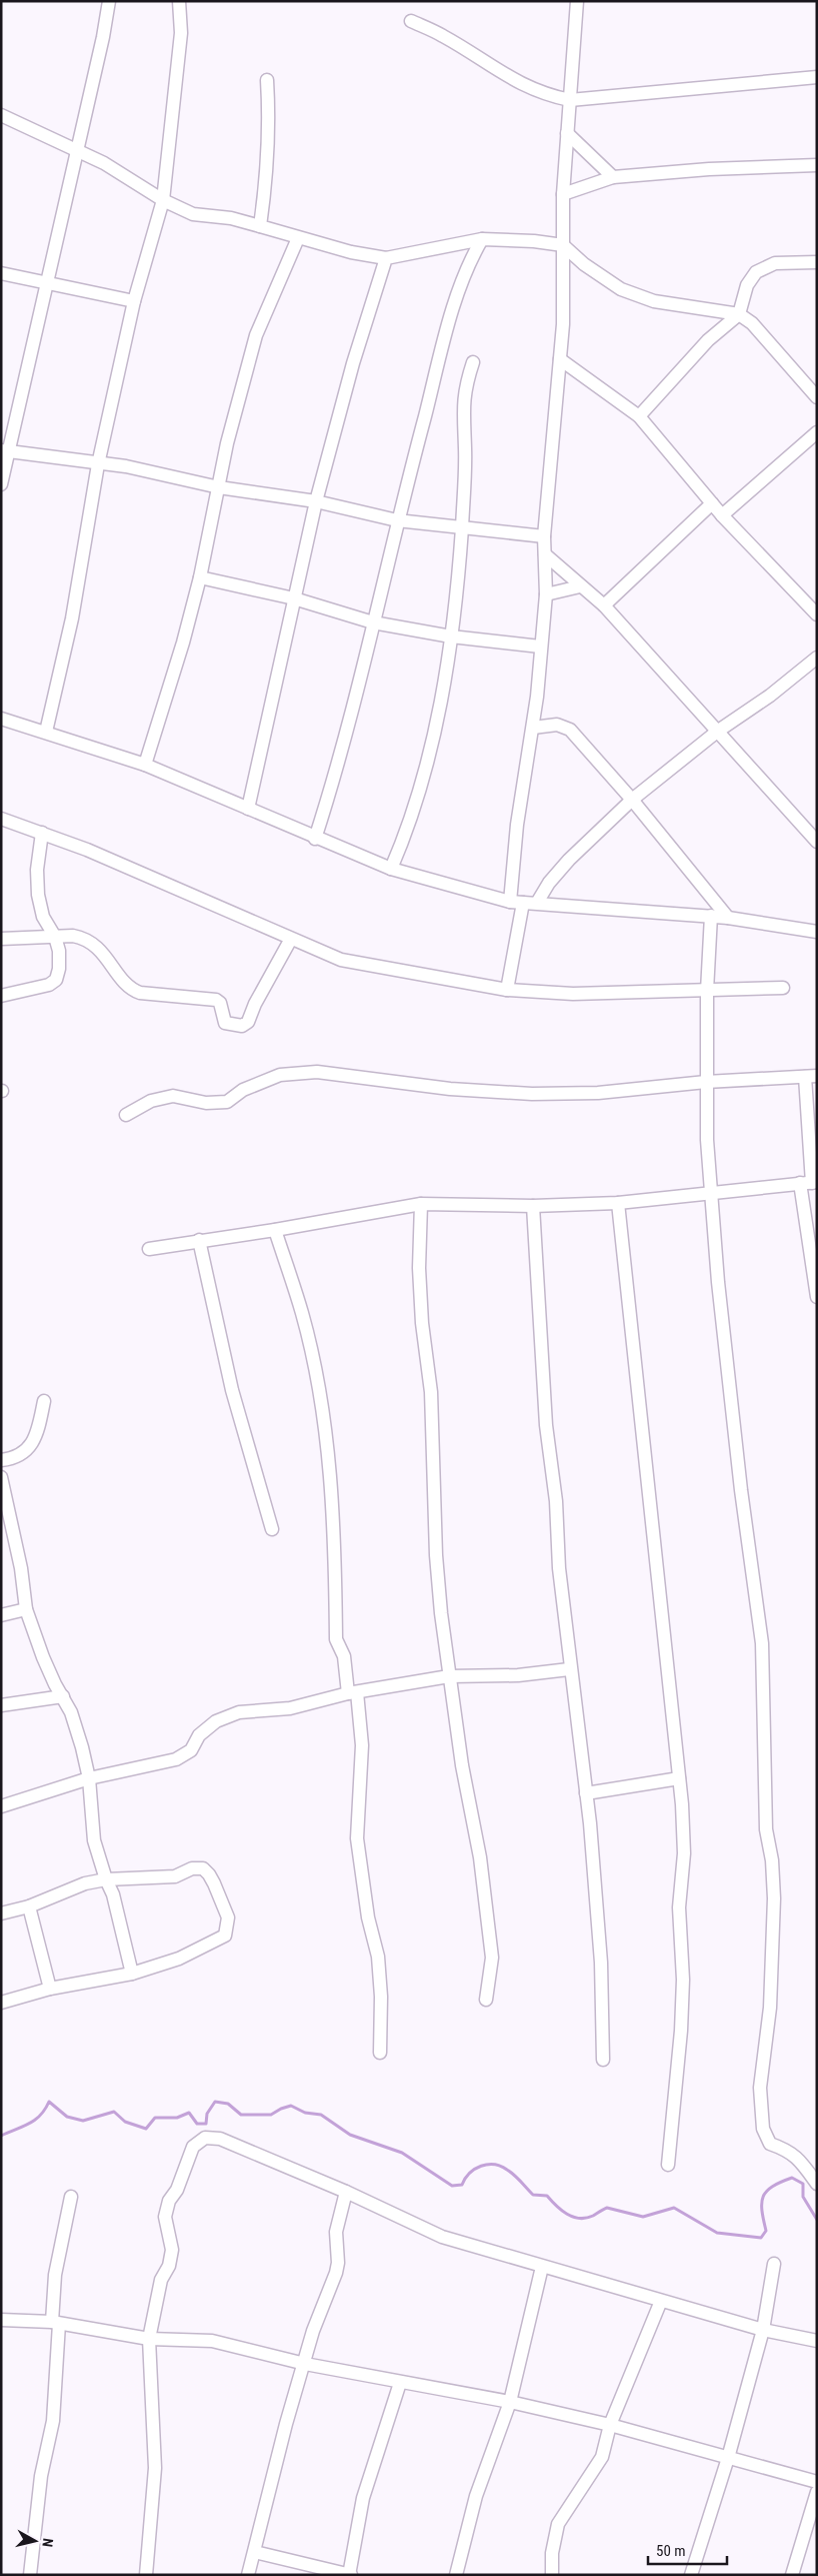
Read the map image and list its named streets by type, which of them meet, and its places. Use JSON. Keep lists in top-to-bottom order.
{
  "scale_bar": "50 m",
  "north": "right"
}
